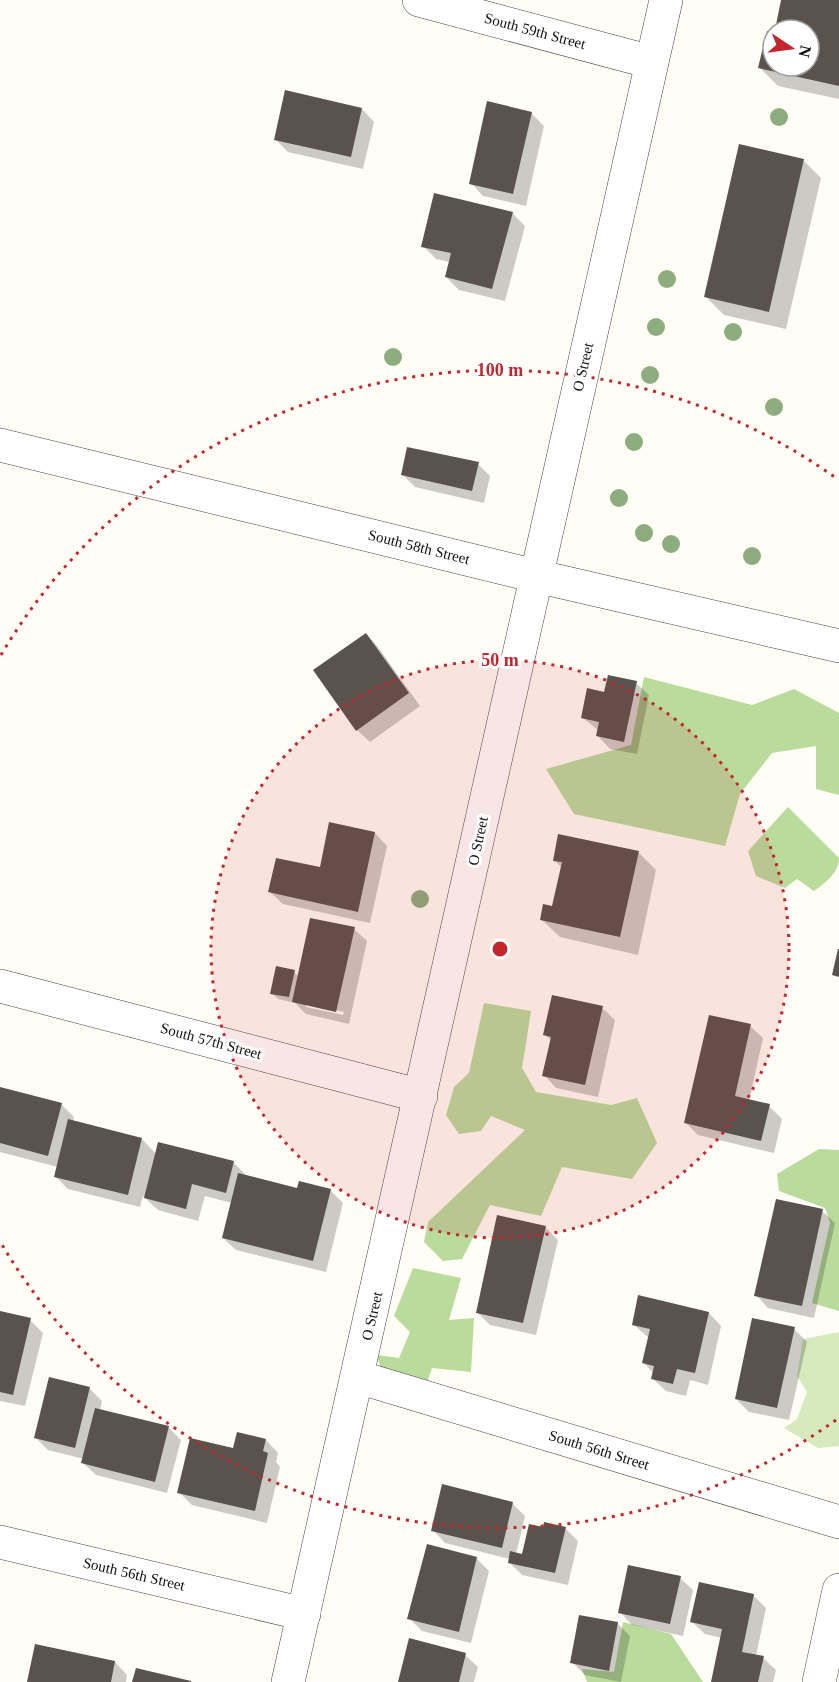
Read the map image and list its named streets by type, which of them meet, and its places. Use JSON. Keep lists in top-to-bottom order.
{
  "streets": {
    "street": [
      "South 59th Street",
      "O Street",
      "South 58th Street",
      "South 57th Street",
      "South 56th Street"
    ]
  },
  "crossings": [
    ["South 59th Street", "O Street"],
    ["O Street", "South 58th Street"],
    ["O Street", "South 57th Street"],
    ["O Street", "South 56th Street"]
  ],
  "north": "right",
  "rings": ["100 m", "50 m"]
}
